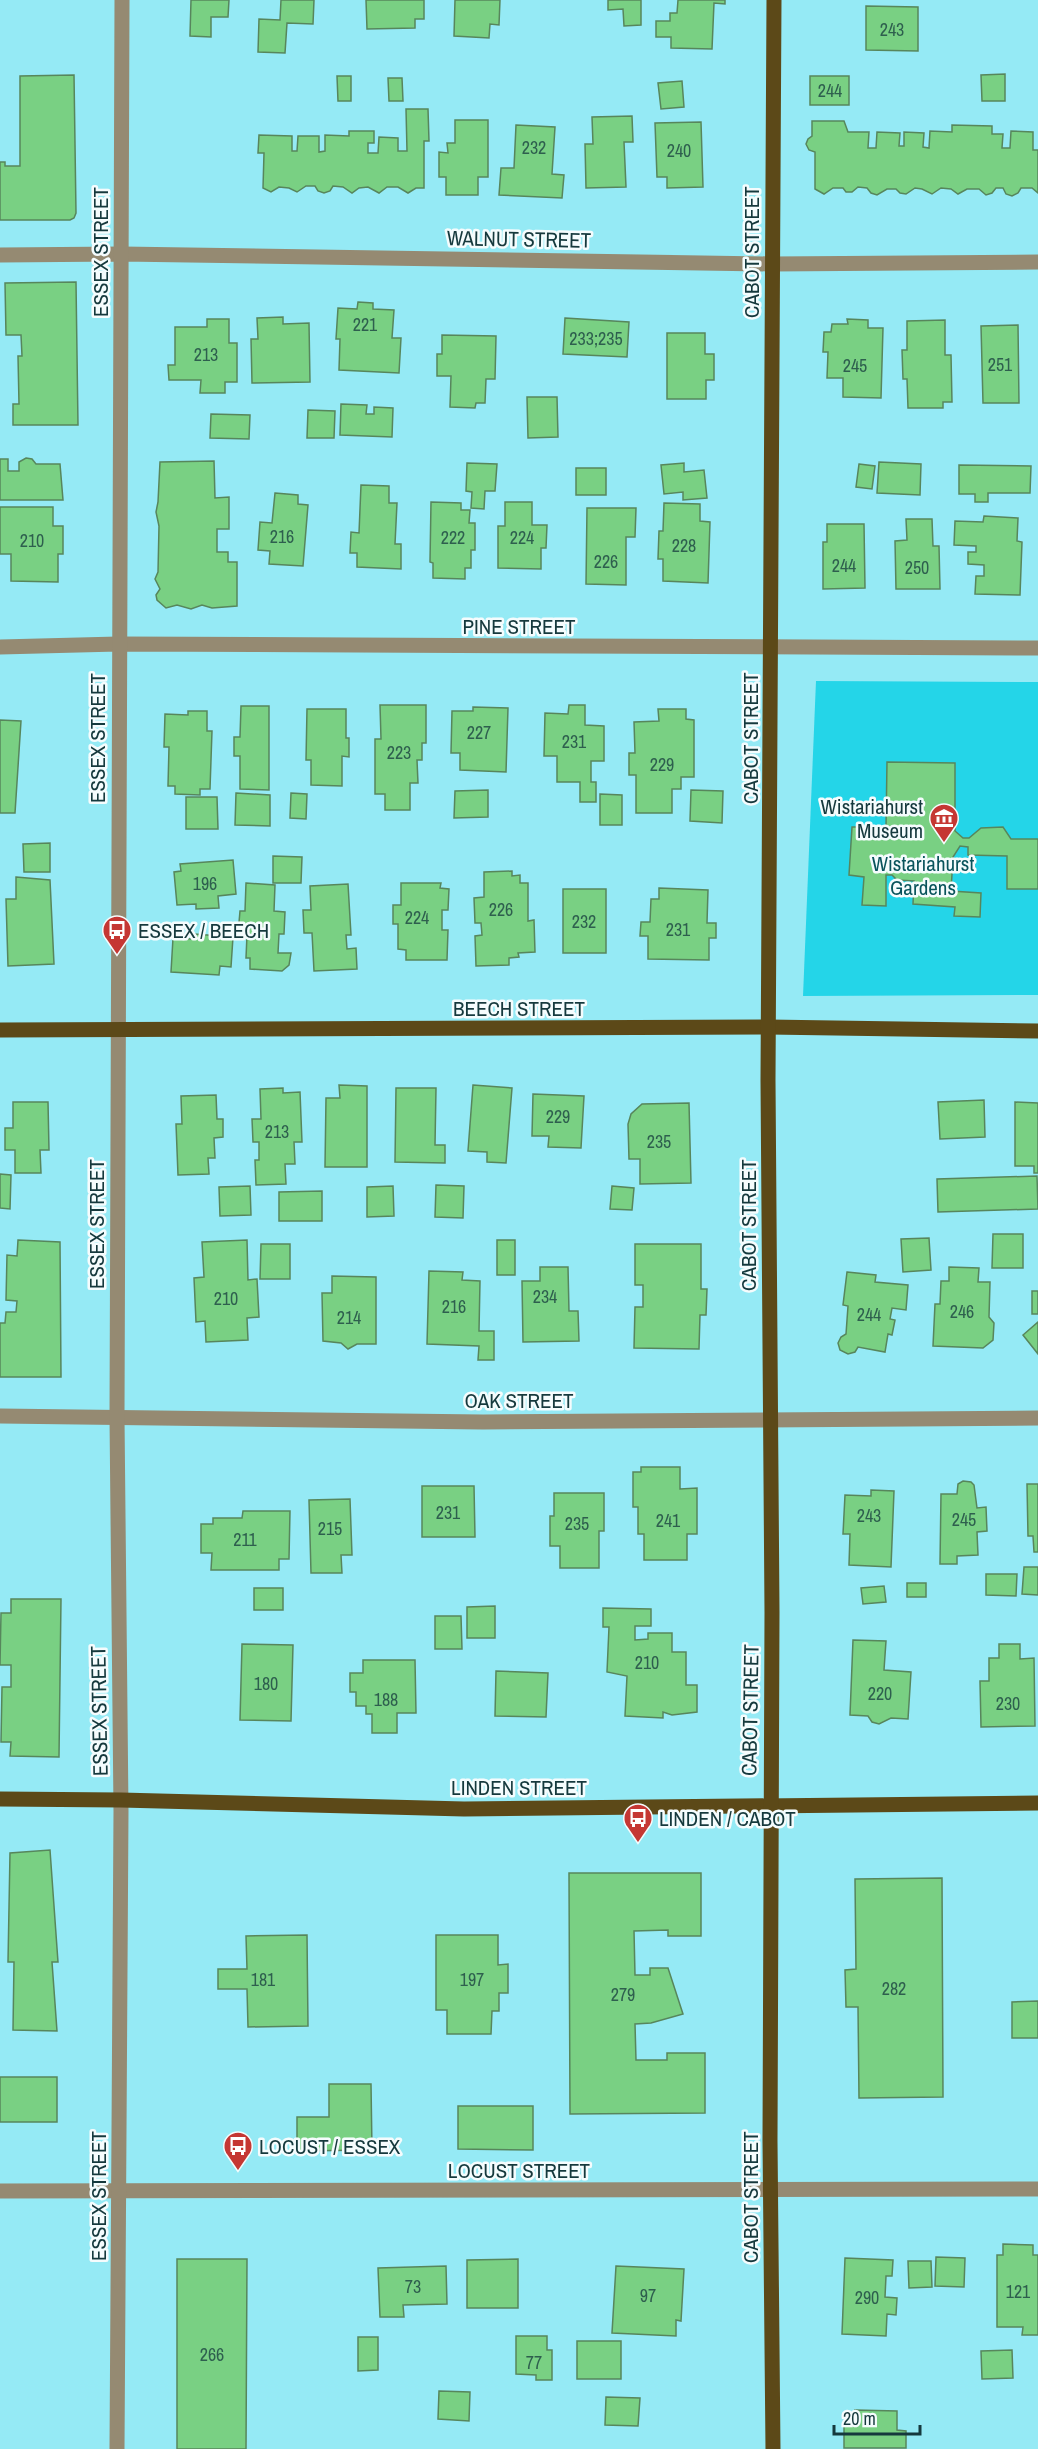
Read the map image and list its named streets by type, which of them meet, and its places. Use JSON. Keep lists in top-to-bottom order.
{
  "streets": {
    "main road": ["CABOT STREET", "BEECH STREET", "LINDEN STREET"],
    "street": [
      "WALNUT STREET",
      "ESSEX STREET",
      "PINE STREET",
      "OAK STREET",
      "LOCUST STREET"
    ]
  },
  "crossings": [
    ["WALNUT STREET", "ESSEX STREET"],
    ["WALNUT STREET", "CABOT STREET"],
    ["ESSEX STREET", "PINE STREET"],
    ["ESSEX STREET", "BEECH STREET"],
    ["ESSEX STREET", "OAK STREET"],
    ["ESSEX STREET", "LINDEN STREET"],
    ["ESSEX STREET", "LOCUST STREET"],
    ["CABOT STREET", "PINE STREET"],
    ["CABOT STREET", "BEECH STREET"],
    ["CABOT STREET", "OAK STREET"],
    ["CABOT STREET", "LINDEN STREET"],
    ["CABOT STREET", "LOCUST STREET"]
  ],
  "parks": ["Wistariahurst Gardens"],
  "places": {
    "museum": ["Wistariahurst Museum"],
    "bus stop": ["ESSEX / BEECH", "LINDEN / CABOT", "LOCUST / ESSEX"]
  },
  "house_numbers": [
    "243",
    "244",
    "232",
    "240",
    "221",
    "233;235",
    "213",
    "251",
    "245",
    "216",
    "222",
    "224",
    "210",
    "228",
    "226",
    "244",
    "250",
    "227",
    "231",
    "223",
    "229",
    "196",
    "226",
    "224",
    "232",
    "231",
    "229",
    "213",
    "235",
    "234",
    "210",
    "216",
    "246",
    "244",
    "214",
    "231",
    "243",
    "245",
    "241",
    "235",
    "215",
    "211",
    "210",
    "180",
    "220",
    "188",
    "230",
    "181",
    "197",
    "282",
    "279",
    "73",
    "121",
    "97",
    "290",
    "266",
    "77"
  ],
  "scale_bar": "20 m"
}
